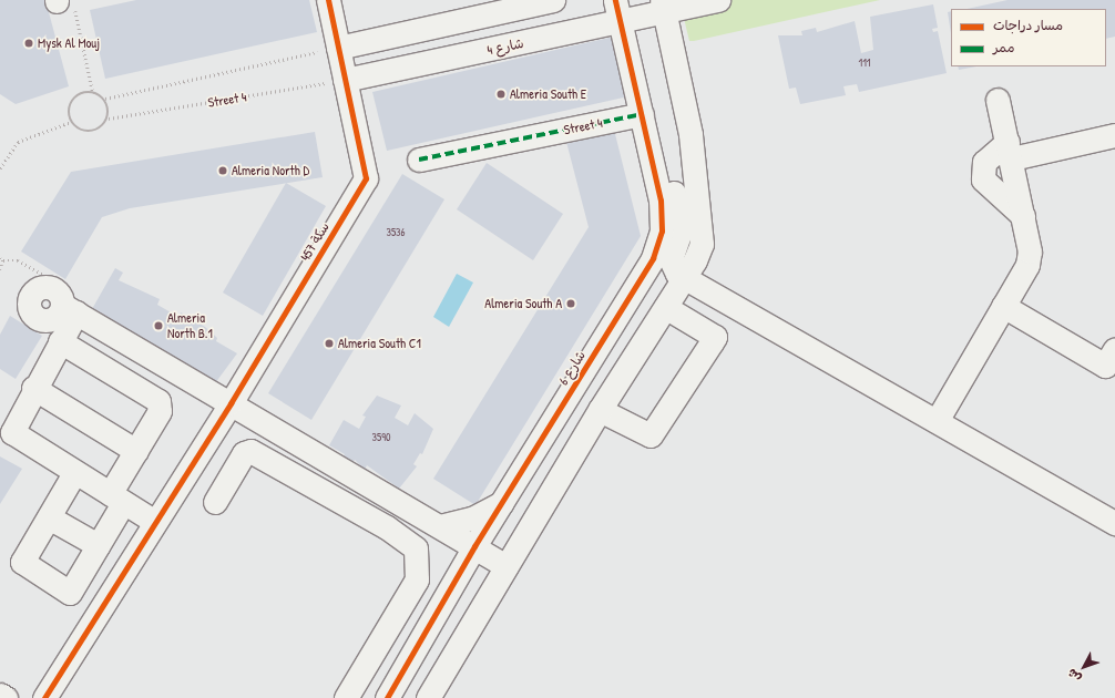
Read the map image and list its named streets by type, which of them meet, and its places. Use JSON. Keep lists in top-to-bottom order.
{
  "streets": {
    "street": [
      "شارع 4",
      "Street 4",
      "سكة 457",
      "شارع 6"
    ]
  },
  "crossings": [
    ["شارع 4", "Street 4"],
    ["شارع 4", "سكة 457"],
    ["شارع 4", "شارع 6"],
    ["Street 4", "سكة 457"],
    ["Street 4", "شارع 6"]
  ],
  "places": [
    "Mysk Al Mouj",
    "Almeria South E",
    "Almeria North D",
    "Almeria South A",
    "Almeria North B.1",
    "Almeria South C1"
  ],
  "house_numbers": ["111", "3536", "3590"],
  "legend": ["مسار دراجات", "ممر"],
  "north": "bottom left"
}
